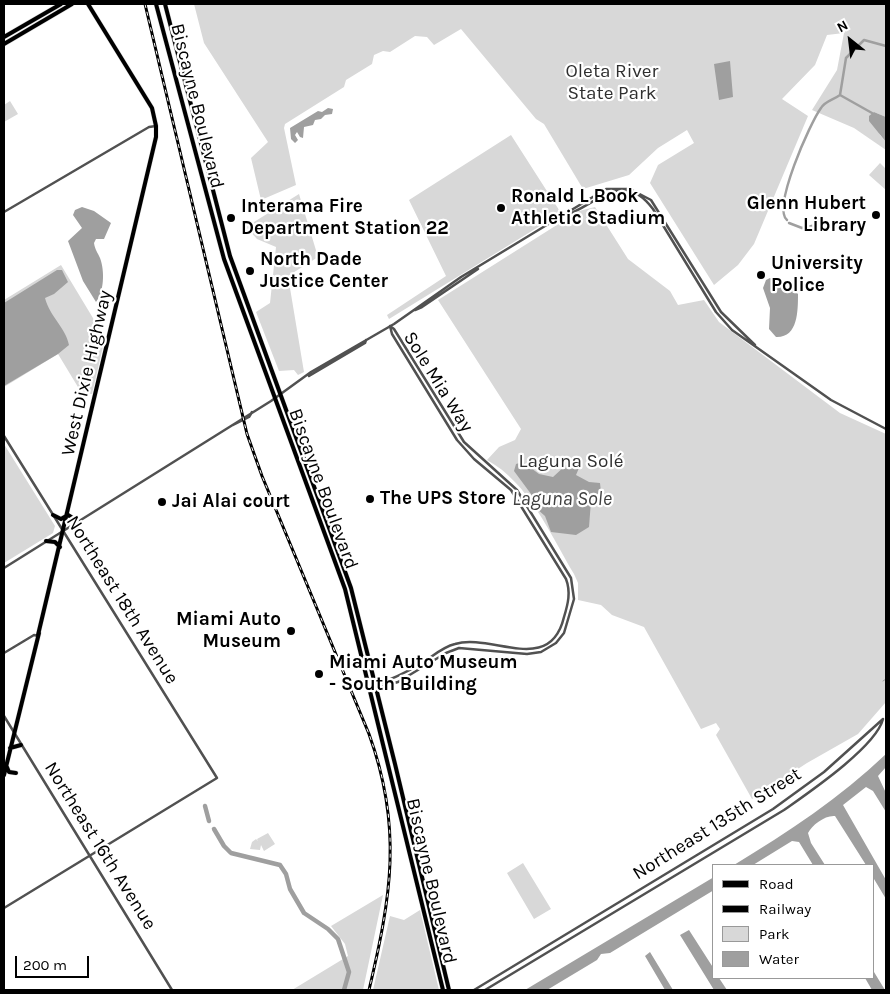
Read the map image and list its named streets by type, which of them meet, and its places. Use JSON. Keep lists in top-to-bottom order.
{
  "streets": {
    "main road": ["Biscayne Boulevard", "West Dixie Highway"],
    "street": [
      "Sole Mia Way",
      "Northeast 18th Avenue",
      "Northeast 135th Street",
      "Northeast 16th Avenue"
    ]
  },
  "crossings": [
    ["Biscayne Boulevard", "Sole Mia Way"],
    ["West Dixie Highway", "Northeast 18th Avenue"],
    ["West Dixie Highway", "Northeast 16th Avenue"],
    ["Northeast 18th Avenue", "Northeast 16th Avenue"]
  ],
  "water": ["Laguna Sole"],
  "parks": ["Oleta River State Park", "Laguna Solé"],
  "places": [
    "Ronald L Book Athletic Stadium",
    "Glenn Hubert Library",
    "Interama Fire Department Station 22",
    "North Dade Justice Center",
    "University Police",
    "The UPS Store",
    "Jai Alai court",
    "Miami Auto Museum",
    "Miami Auto Museum - South Building"
  ],
  "legend": [
    "Road",
    "Railway",
    "Park",
    "Water"
  ],
  "scale_bar": "200 m",
  "north": "top left"
}
